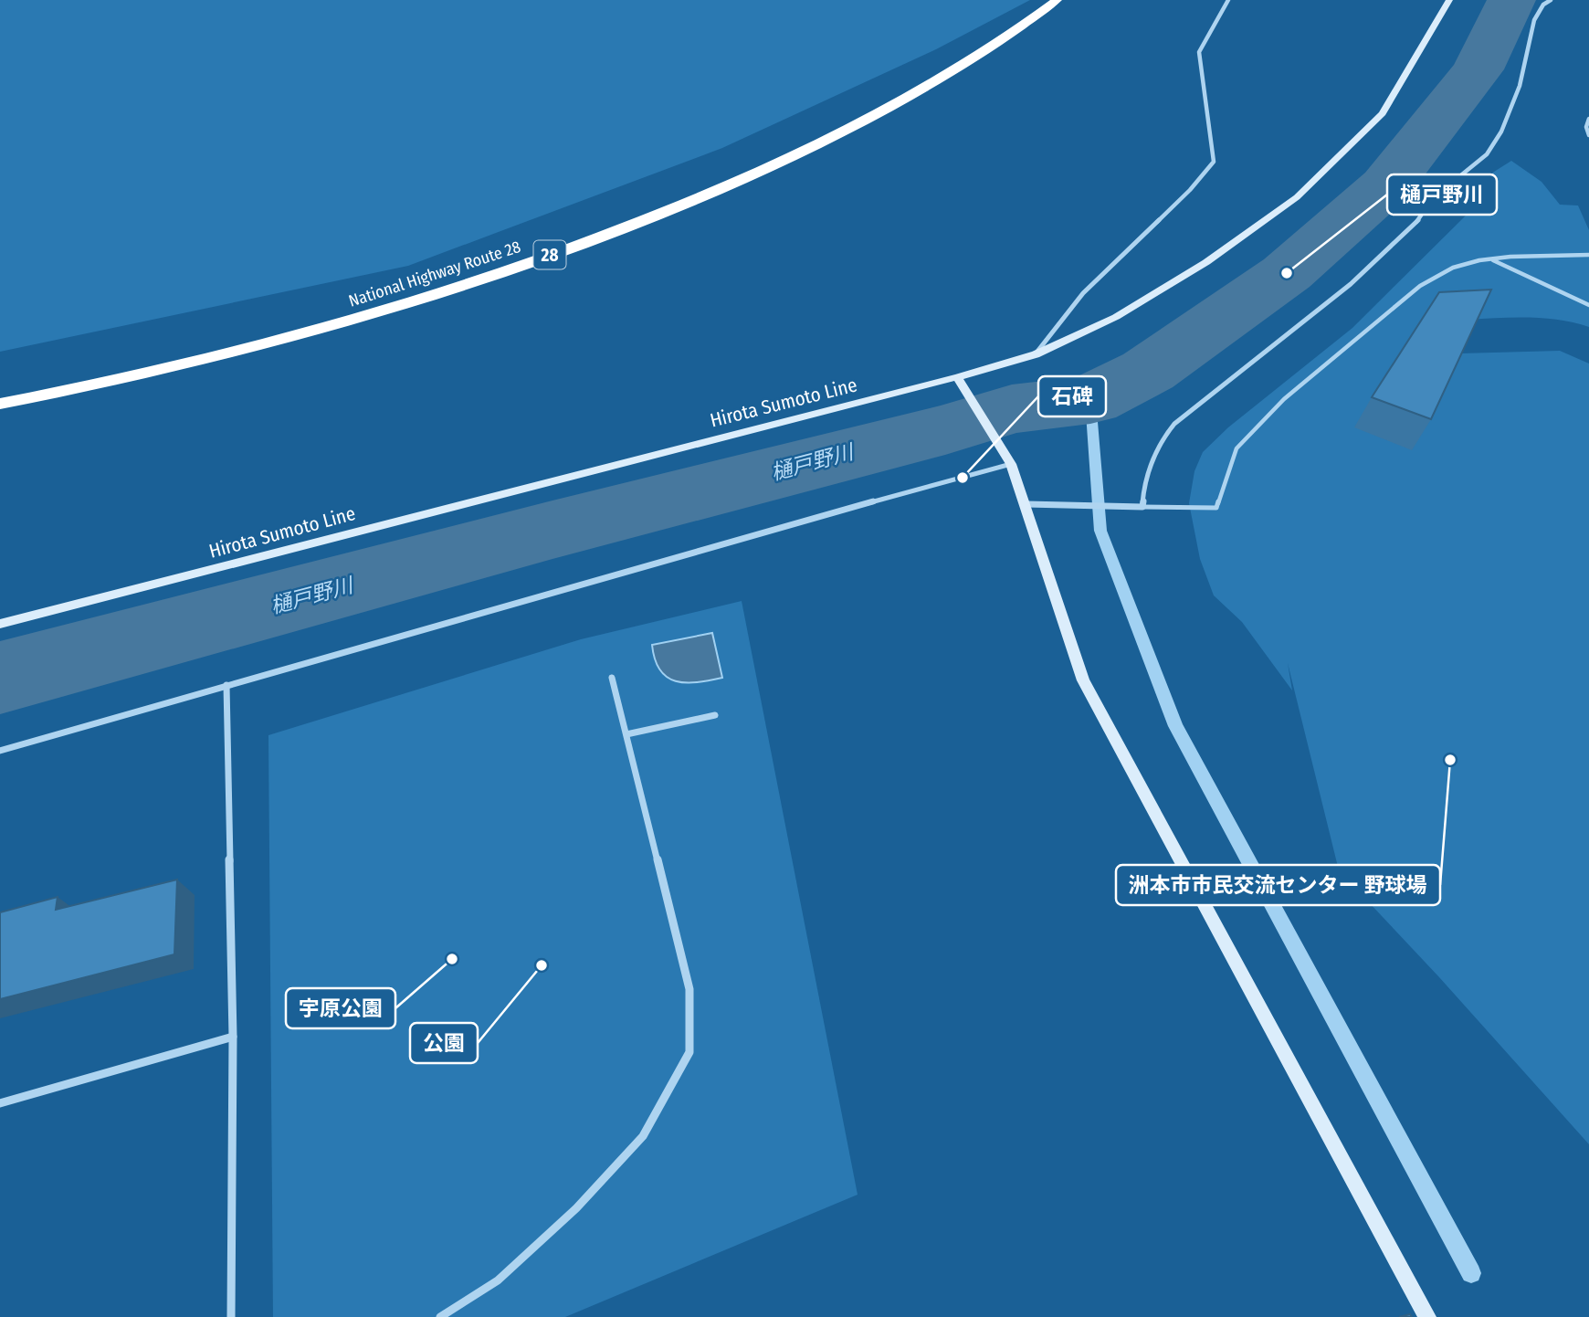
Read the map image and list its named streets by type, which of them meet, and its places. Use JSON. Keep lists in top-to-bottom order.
{
  "streets": {
    "highway": ["28", "National Highway Route 28"],
    "main road": ["Hirota Sumoto Line"]
  },
  "water": ["樋戸野川"],
  "places": [
    "樋戸野川",
    "石碑",
    "洲本市市民交流センター 野球場",
    "宇原公園",
    "公園"
  ]
}
